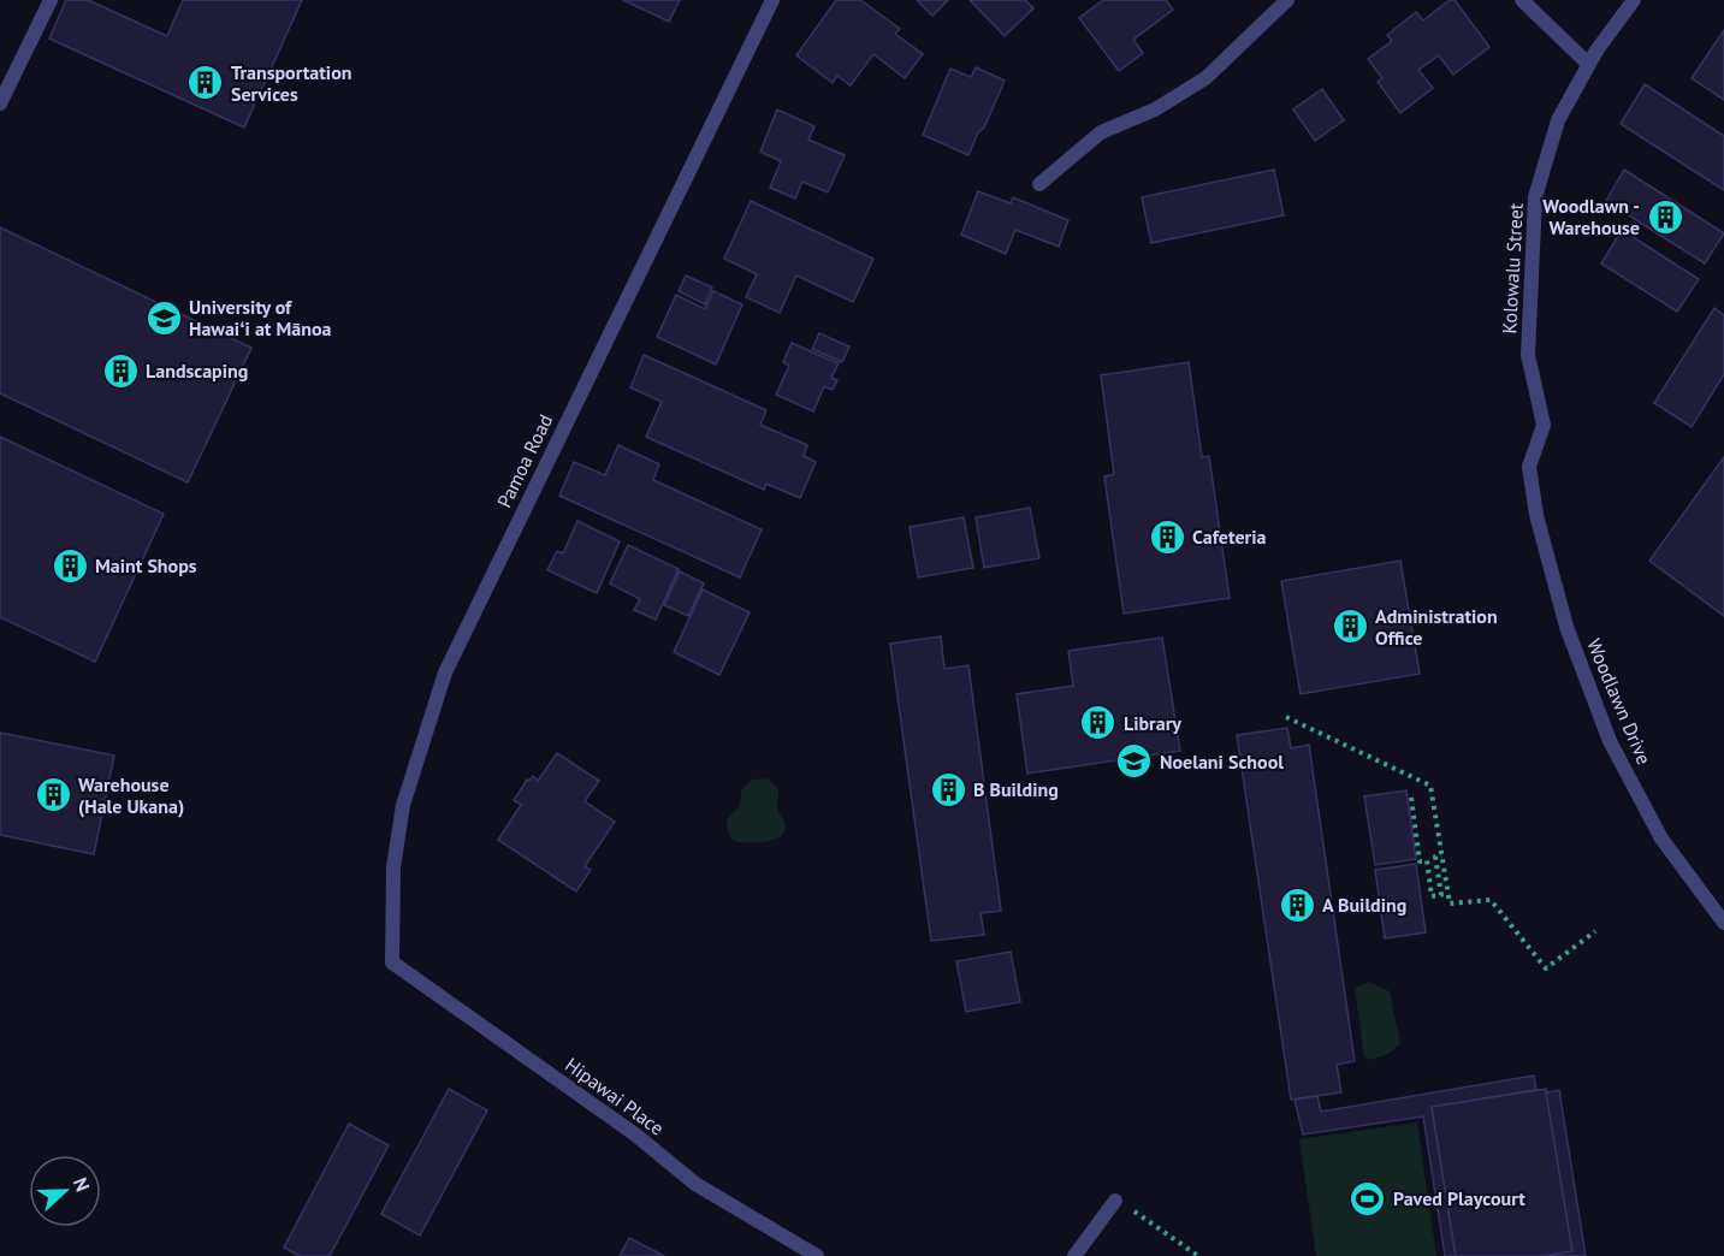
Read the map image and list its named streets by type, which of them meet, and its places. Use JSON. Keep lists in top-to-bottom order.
{
  "streets": {
    "street": [
      "Kolowalu Street",
      "Pamoa Road",
      "Woodlawn Drive",
      "Hipawai Place"
    ]
  },
  "crossings": [
    ["Kolowalu Street", "Woodlawn Drive"],
    ["Pamoa Road", "Hipawai Place"]
  ],
  "places": {
    "building": [
      "Transportation Services",
      "Woodlawn - Warehouse",
      "Landscaping",
      "Cafeteria",
      "Maint Shops",
      "Administration Office",
      "Library",
      "B Building",
      "Warehouse (Hale Ukana)",
      "A Building"
    ],
    "school or university": ["University of Hawaiʻi at Mānoa", "Noelani School"],
    "sports": ["Paved Playcourt"]
  },
  "north": "right"
}
